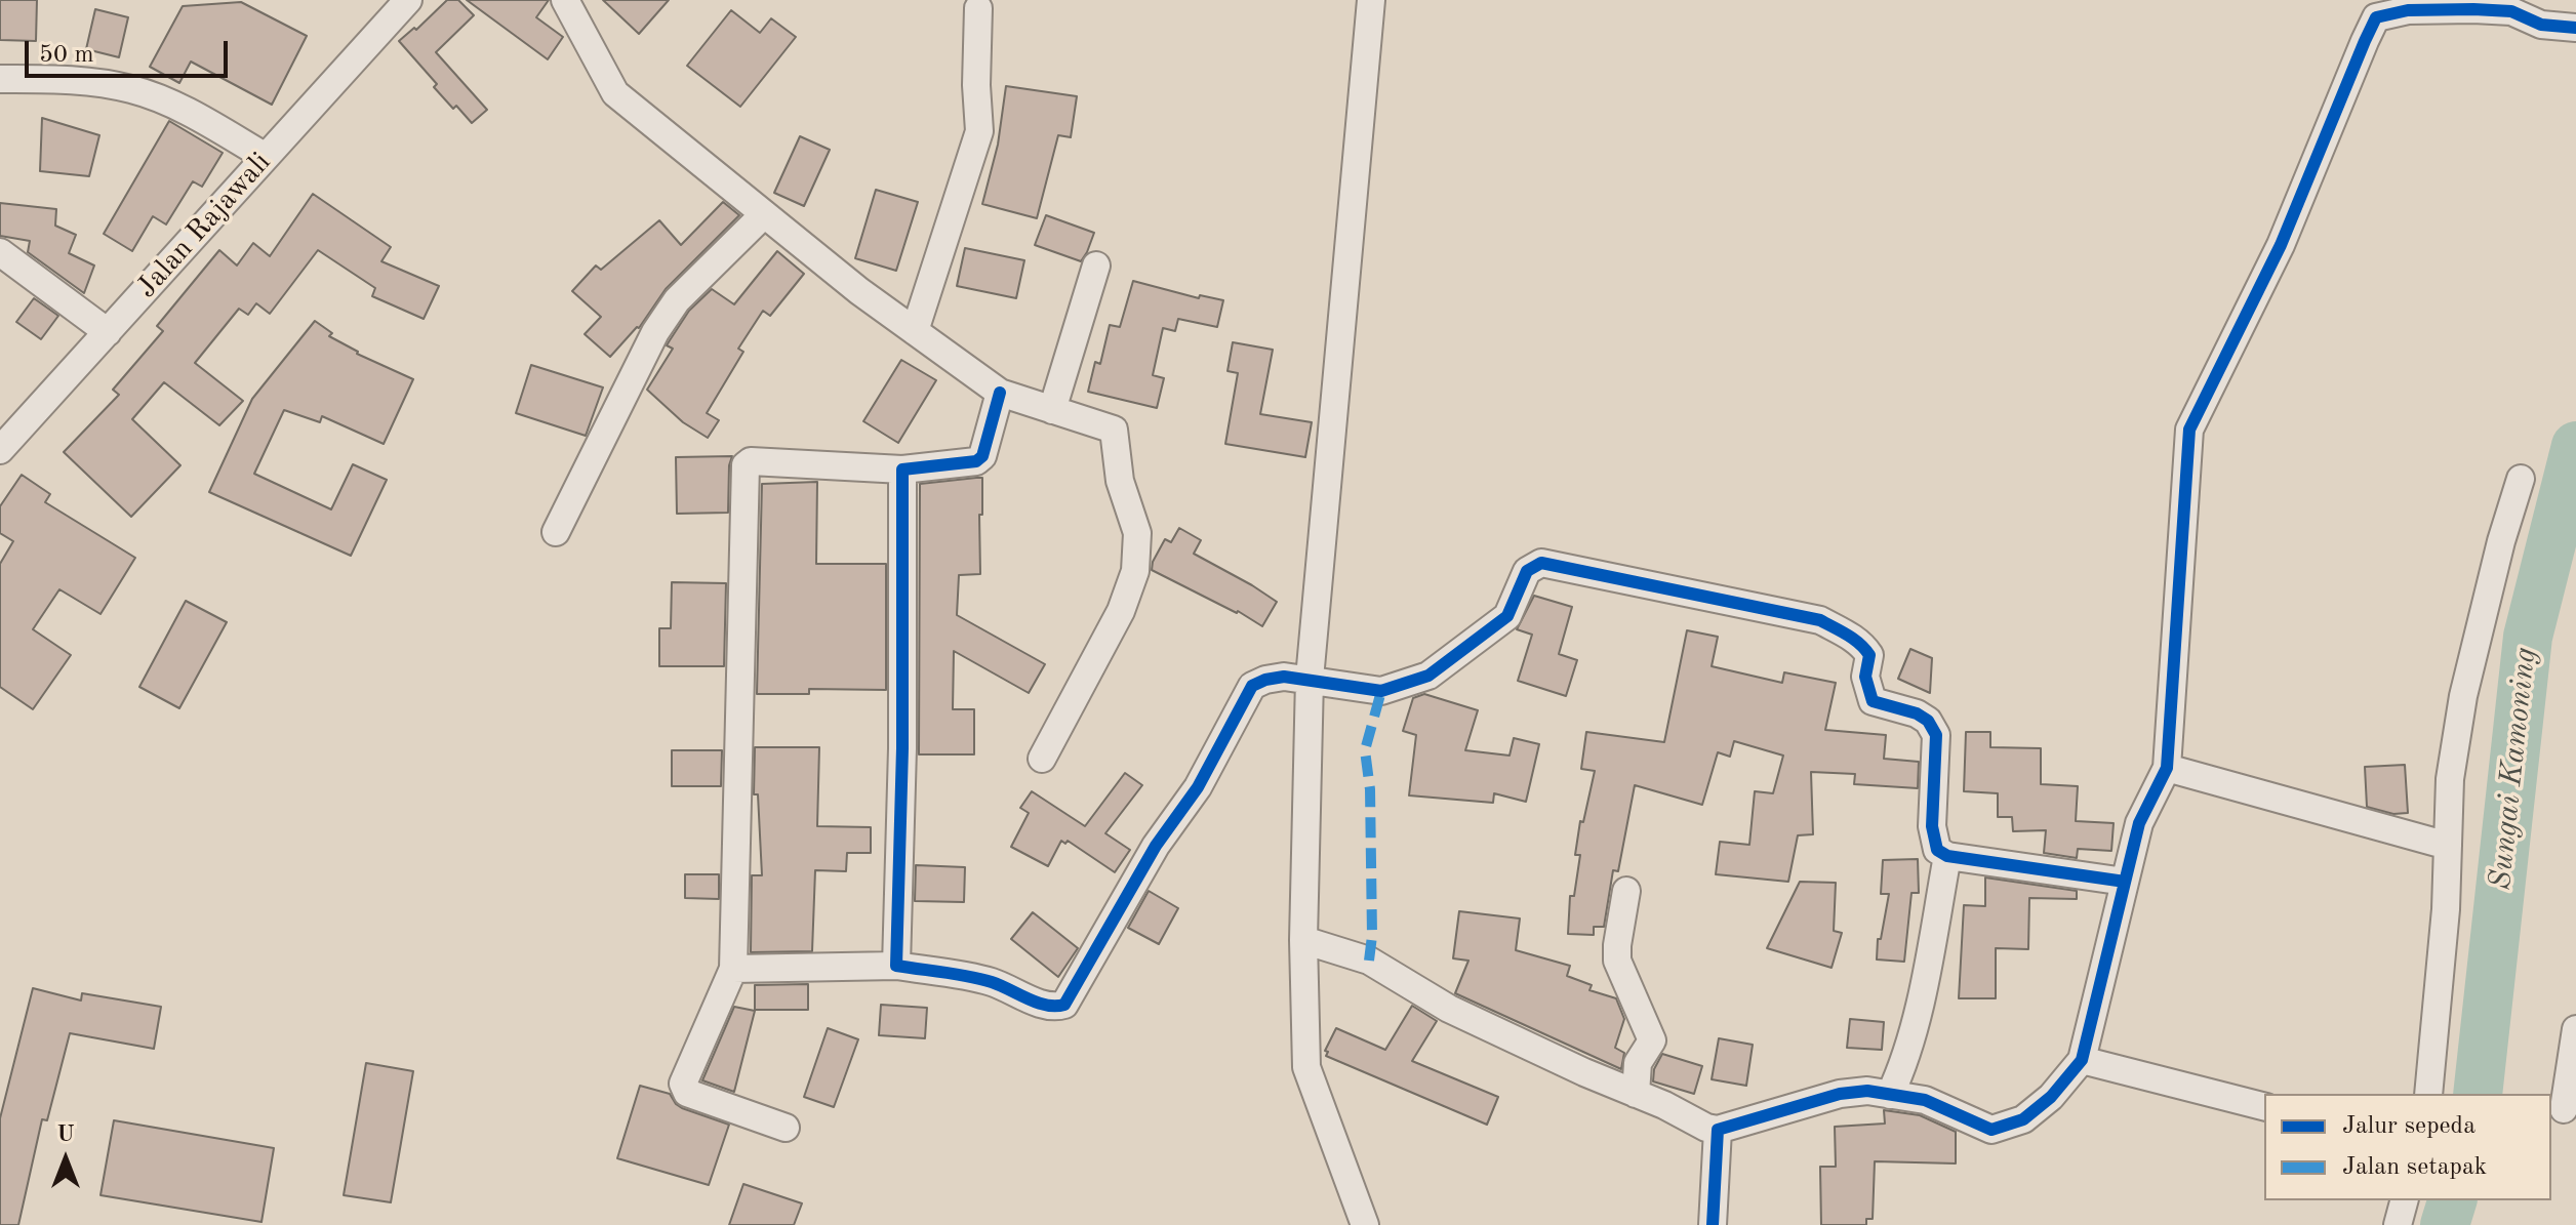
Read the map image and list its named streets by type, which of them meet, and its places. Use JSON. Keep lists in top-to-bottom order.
{
  "streets": {
    "street": ["Jalan Rajawali"]
  },
  "water": ["Sungai Kamoning"],
  "legend": ["Jalur sepeda", "Jalan setapak"],
  "scale_bar": "50 m",
  "north": "top"
}
